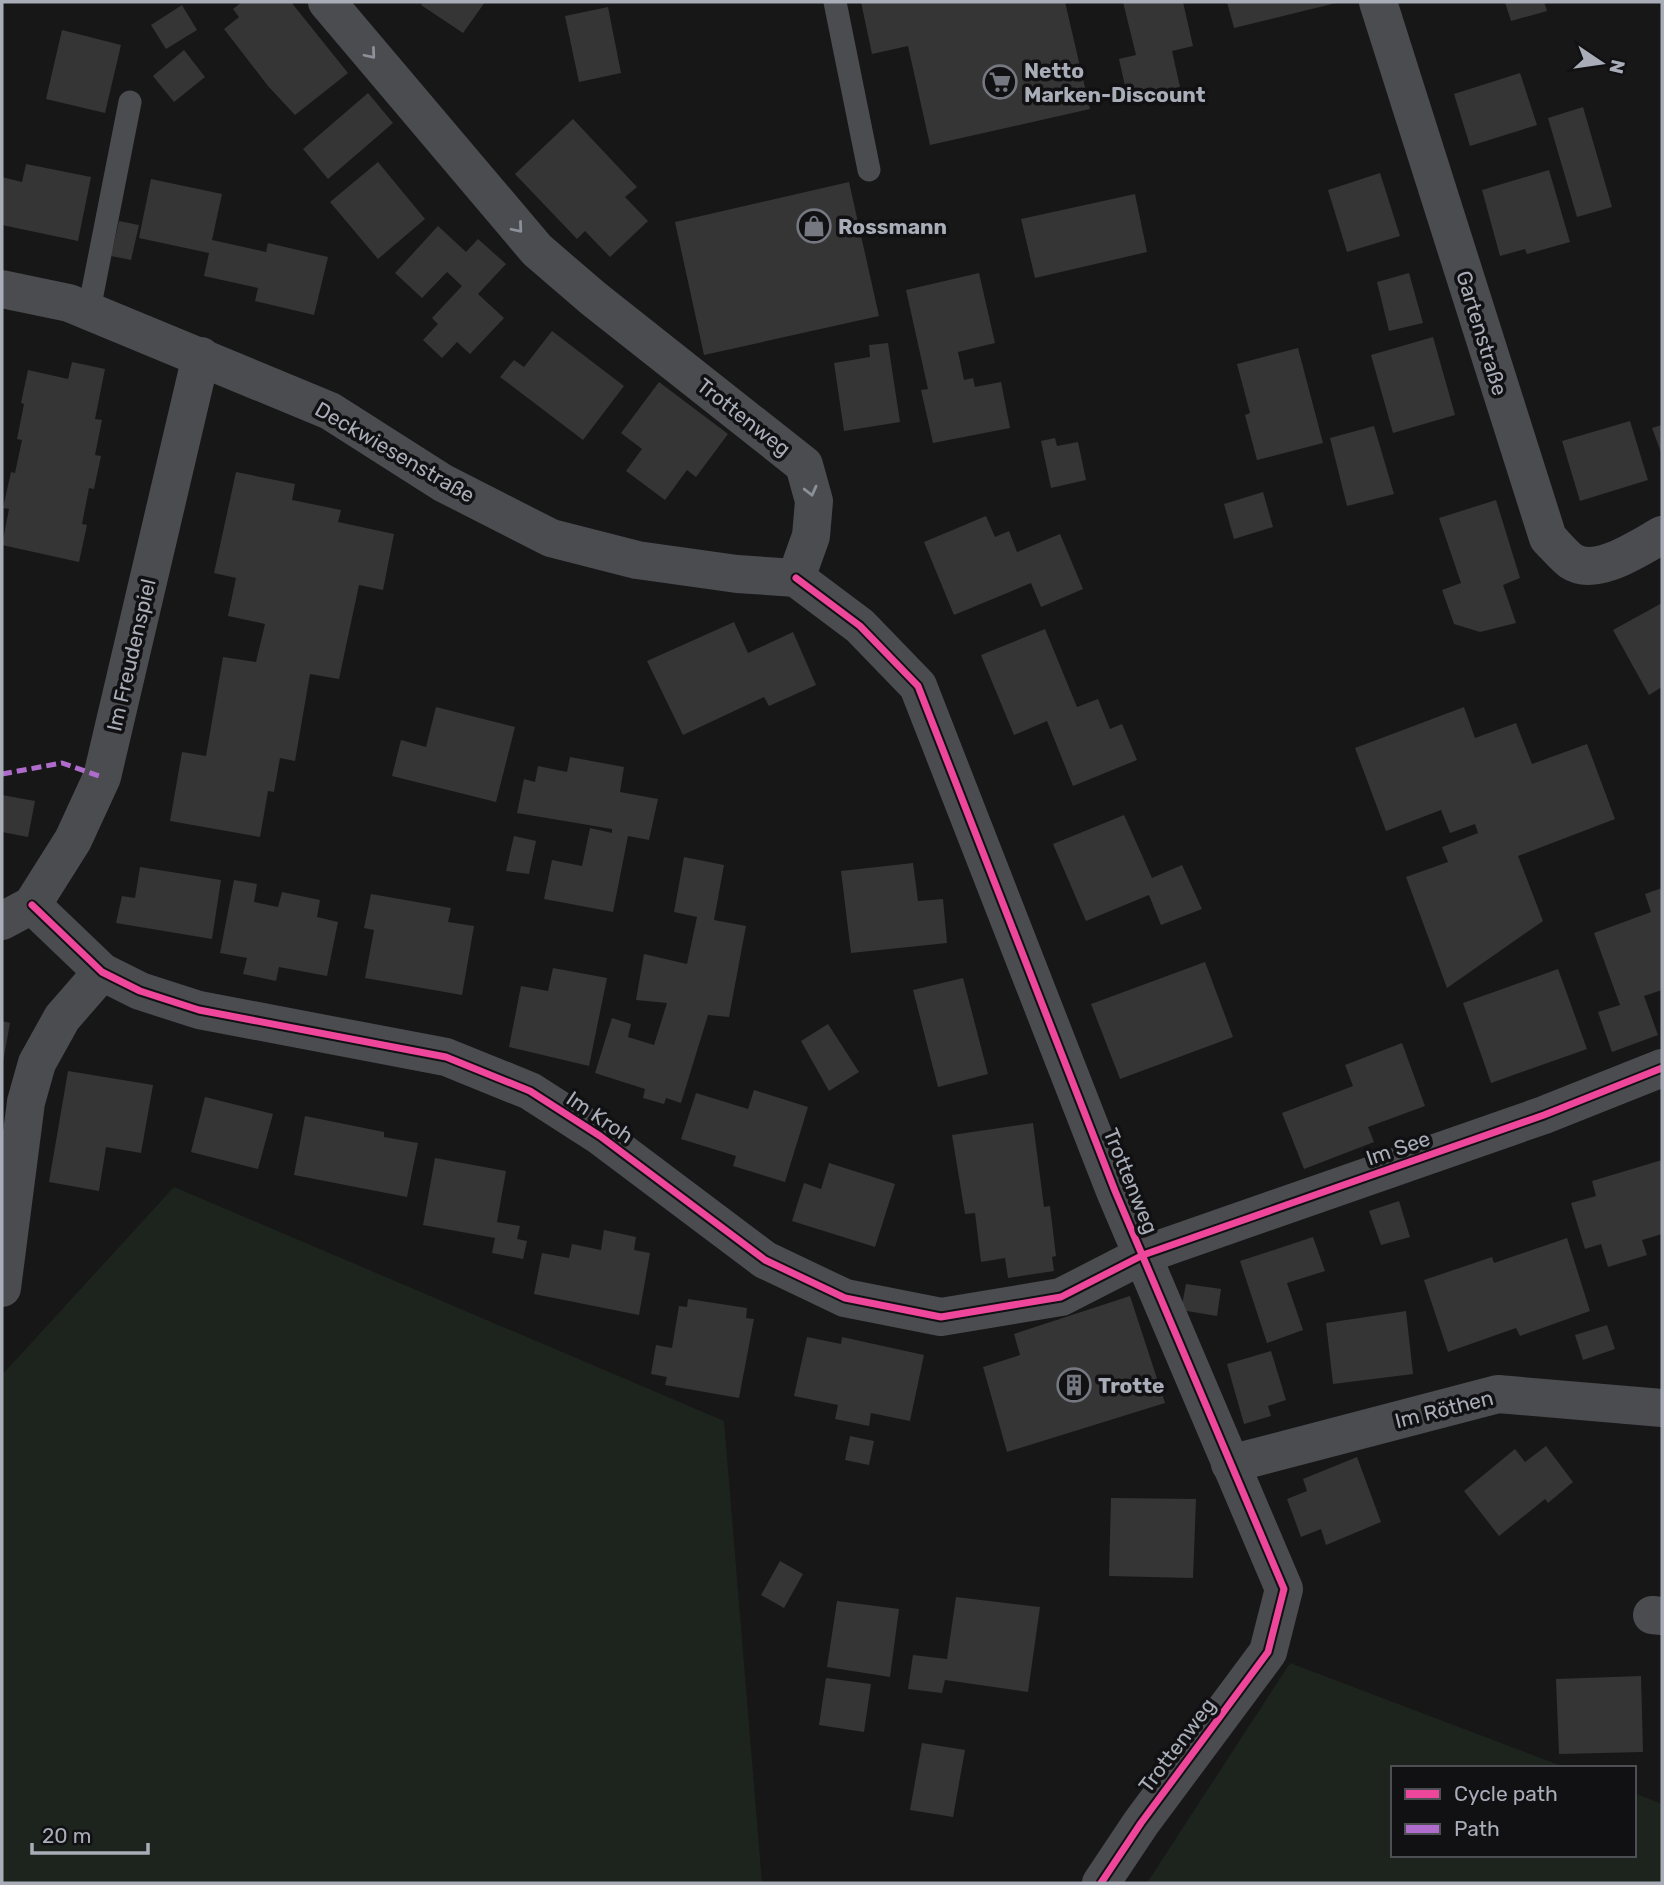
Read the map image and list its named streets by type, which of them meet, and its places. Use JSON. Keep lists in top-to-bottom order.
{
  "streets": {
    "street": [
      "Gartenstraße",
      "Trottenweg",
      "Deckwiesenstraße",
      "Im Freudenspiel",
      "Im Kroh",
      "Im See",
      "Im Röthen"
    ]
  },
  "crossings": [
    ["Trottenweg", "Deckwiesenstraße"],
    ["Trottenweg", "Im Kroh"],
    ["Trottenweg", "Im See"],
    ["Trottenweg", "Im Röthen"],
    ["Deckwiesenstraße", "Im Freudenspiel"],
    ["Im Freudenspiel", "Im Kroh"],
    ["Im Kroh", "Im See"]
  ],
  "places": {
    "supermarket": ["Netto Marken-Discount"],
    "shop": ["Rossmann"],
    "building": ["Trotte"]
  },
  "legend": ["Cycle path", "Path"],
  "scale_bar": "20 m",
  "north": "right"
}
